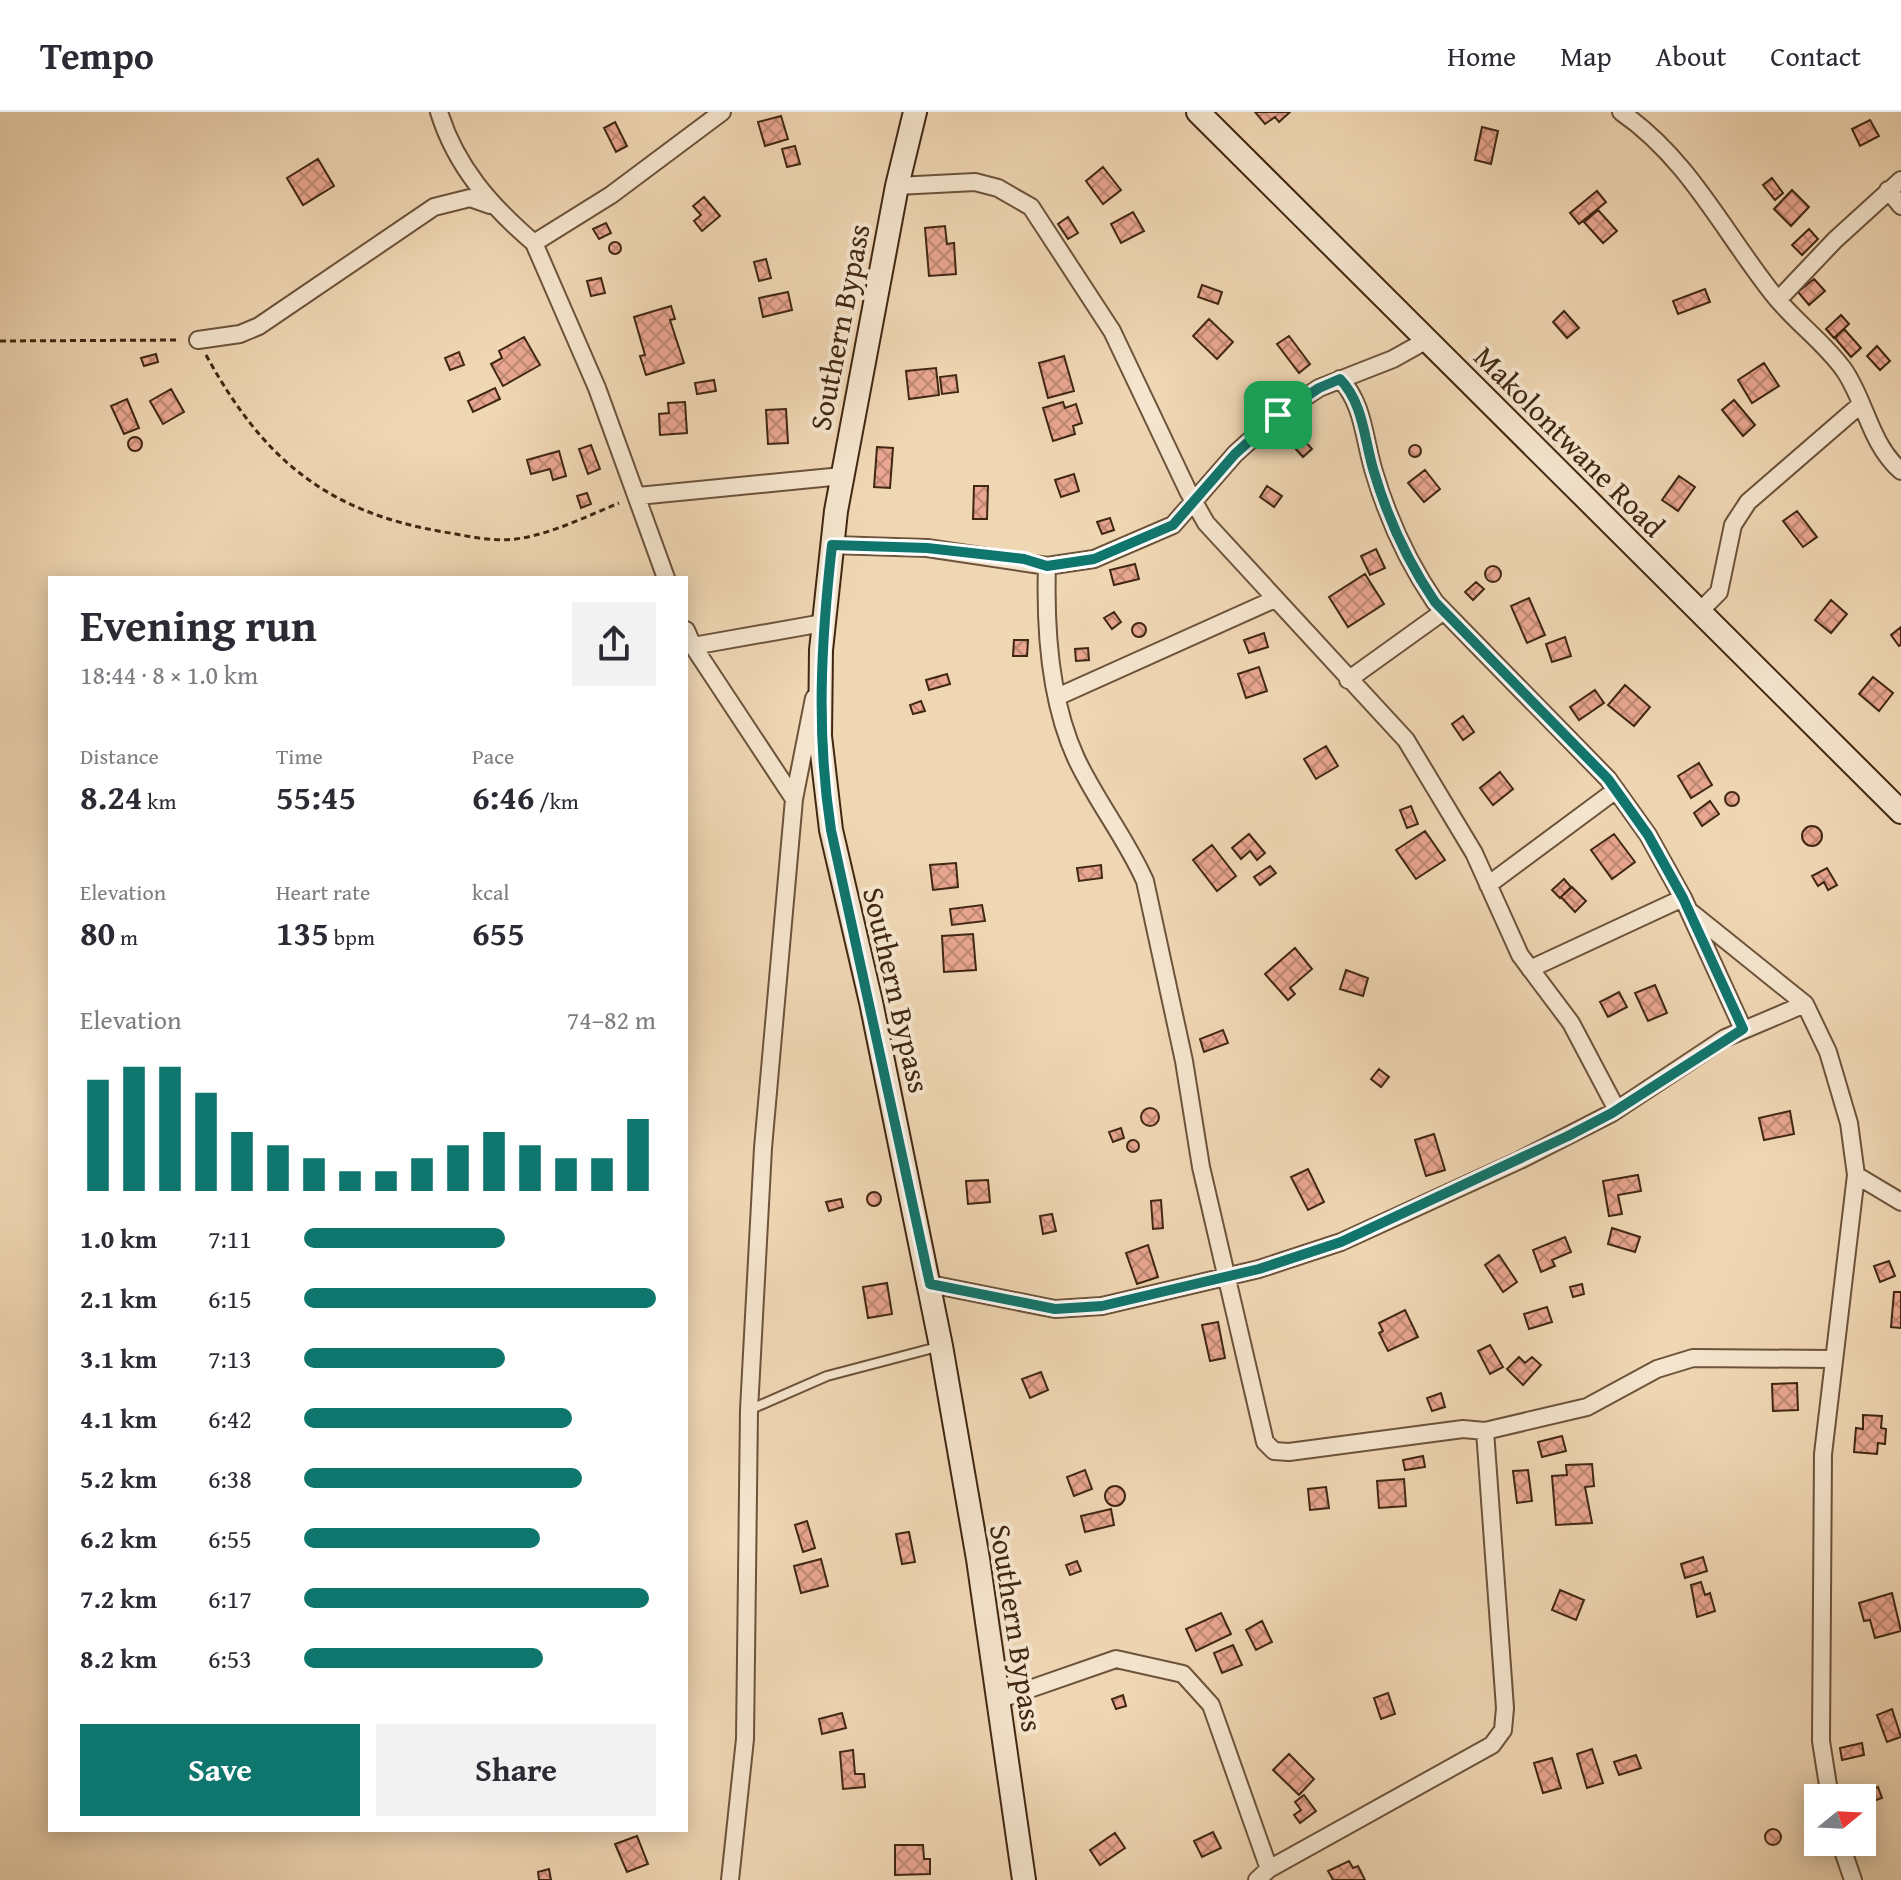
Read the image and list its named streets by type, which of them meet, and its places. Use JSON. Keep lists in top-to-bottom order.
{
  "streets": {
    "street": ["Southern Bypass", "Makolontwane Road"]
  },
  "north": "right",
  "page": {
    "header": "Tempo",
    "nav": [
      "Home",
      "Map",
      "About",
      "Contact"
    ],
    "heading": ["Evening run", "18:44 · 8 × 1.0 km"],
    "stats": [
      ["Distance", "8.24 km"],
      ["Time", "55:45"],
      ["Pace", "6:46 /km"],
      ["Elevation", "80 m"],
      ["Heart rate", "135 bpm"],
      ["kcal", "655"]
    ],
    "chart": ["Elevation", "74–82 m"],
    "list": [
      {
        "name": "1.0 km",
        "note": "7:11"
      },
      {
        "name": "2.1 km",
        "note": "6:15"
      },
      {
        "name": "3.1 km",
        "note": "7:13"
      },
      {
        "name": "4.1 km",
        "note": "6:42"
      },
      {
        "name": "5.2 km",
        "note": "6:38"
      },
      {
        "name": "6.2 km",
        "note": "6:55"
      },
      {
        "name": "7.2 km",
        "note": "6:17"
      },
      {
        "name": "8.2 km",
        "note": "6:53"
      }
    ],
    "buttons": ["Save", "Share"]
  }
}
